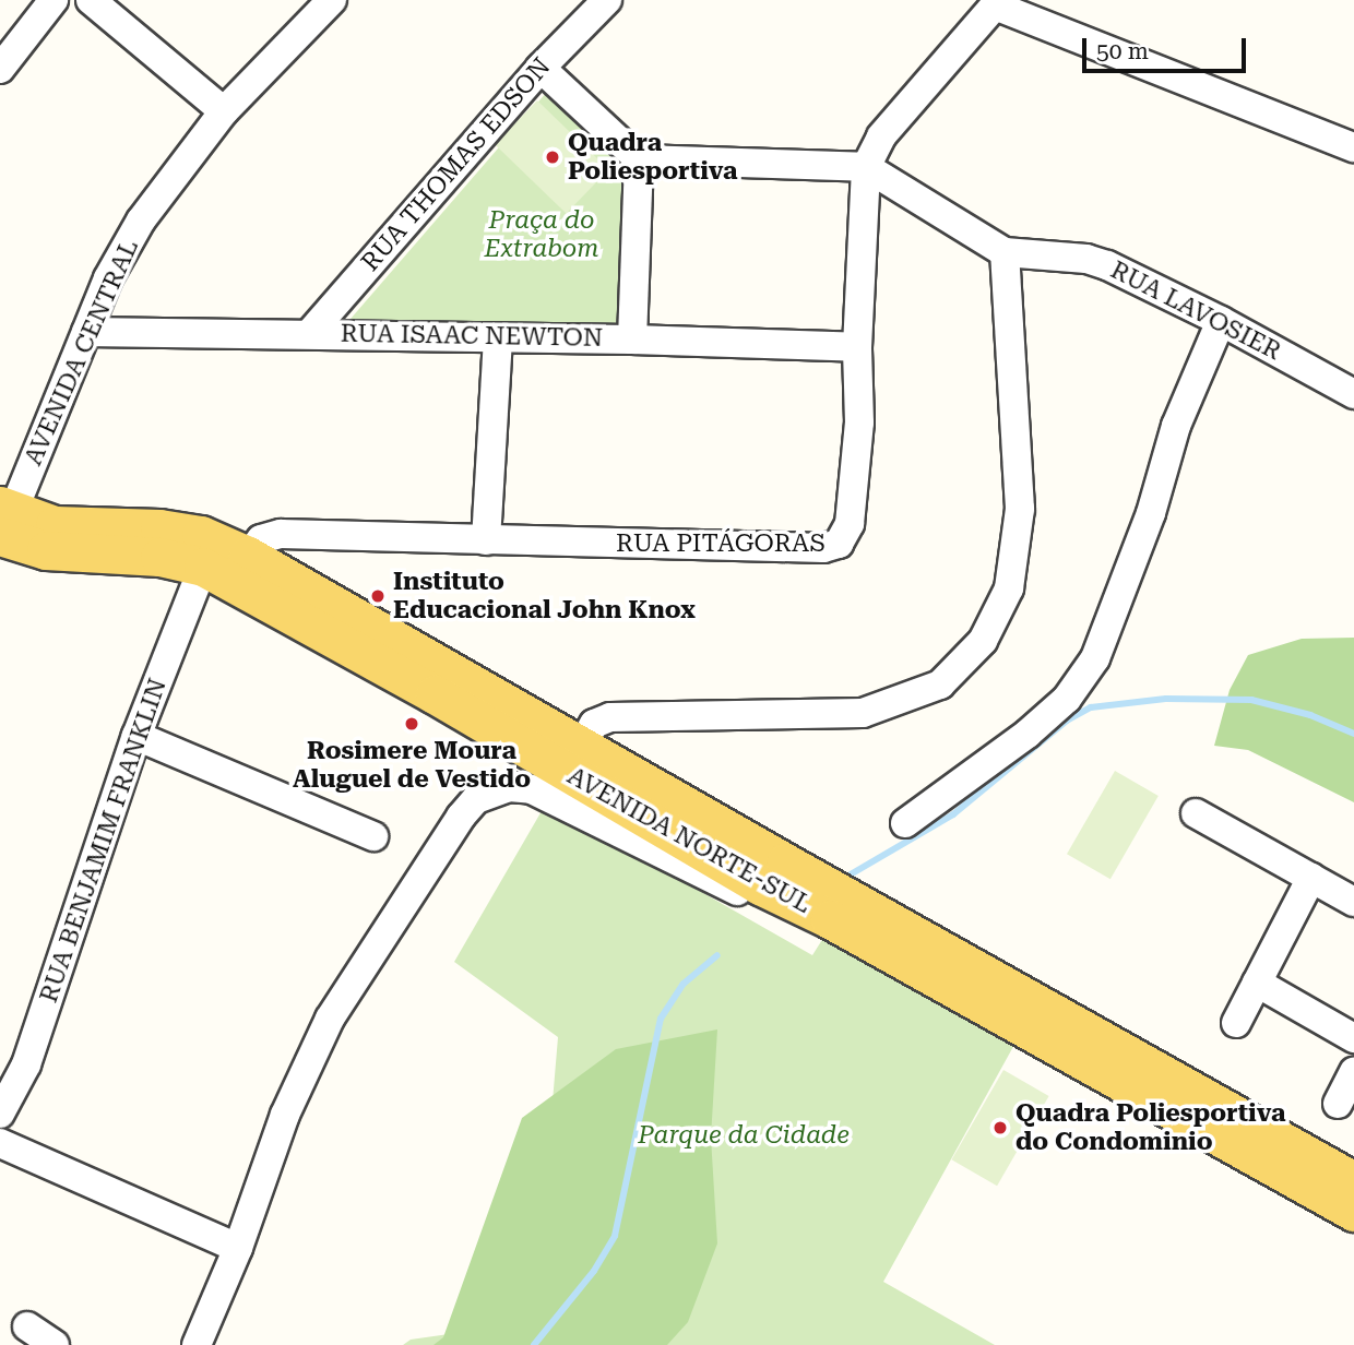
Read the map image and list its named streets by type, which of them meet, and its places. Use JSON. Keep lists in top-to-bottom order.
{
  "streets": {
    "main road": ["AVENIDA NORTE-SUL"],
    "street": [
      "RUA THOMAS EDSON",
      "RUA LAVOSIER",
      "RUA ISAAC NEWTON",
      "AVENIDA CENTRAL",
      "RUA PITÁGORAS",
      "RUA BENJAMIM FRANKLIN"
    ]
  },
  "crossings": [
    ["RUA THOMAS EDSON", "RUA ISAAC NEWTON"],
    ["RUA LAVOSIER", "RUA PITÁGORAS"],
    ["RUA ISAAC NEWTON", "AVENIDA CENTRAL"],
    ["RUA ISAAC NEWTON", "RUA PITÁGORAS"],
    ["AVENIDA CENTRAL", "AVENIDA NORTE-SUL"],
    ["RUA PITÁGORAS", "AVENIDA NORTE-SUL"],
    ["RUA BENJAMIM FRANKLIN", "AVENIDA NORTE-SUL"]
  ],
  "parks": ["Praça do Extrabom", "Parque da Cidade"],
  "places": [
    "Quadra Poliesportiva",
    "Instituto Educacional John Knox",
    "Rosimere Moura Aluguel de Vestido",
    "Quadra Poliesportiva do Condominio"
  ],
  "scale_bar": "50 m"
}
